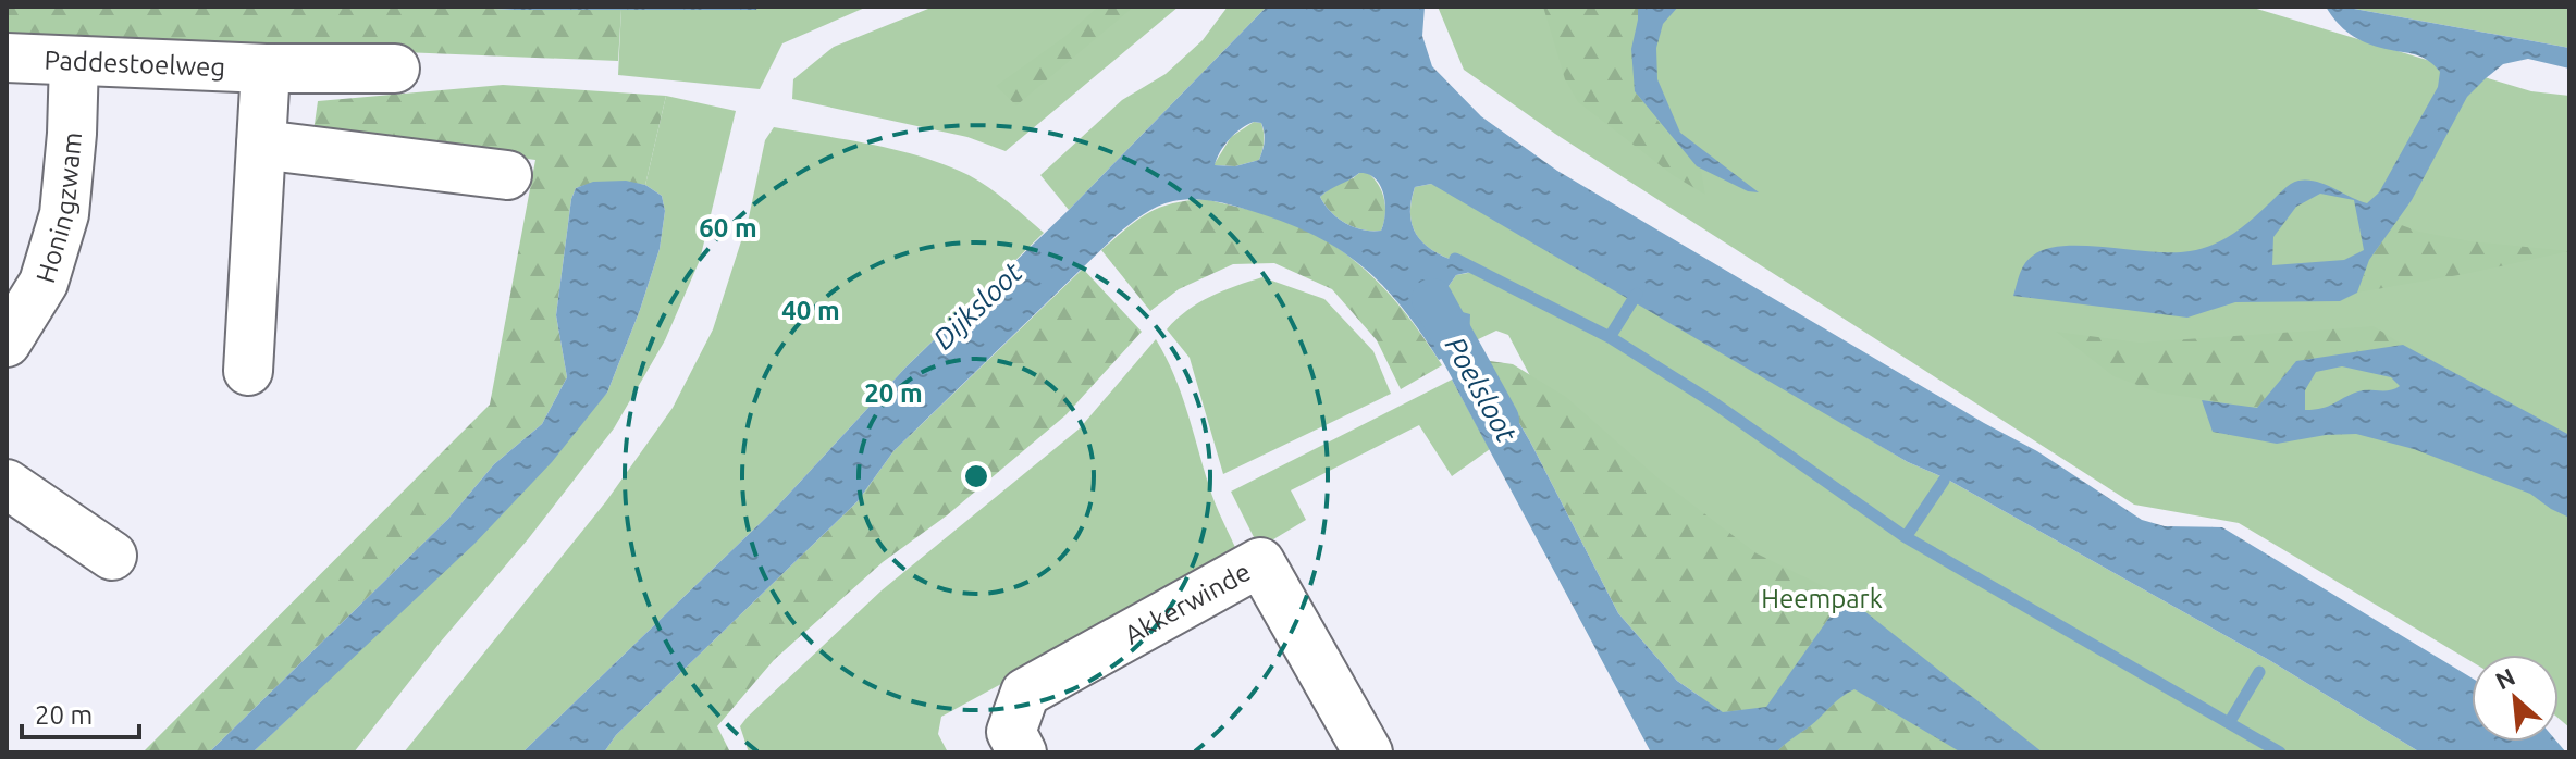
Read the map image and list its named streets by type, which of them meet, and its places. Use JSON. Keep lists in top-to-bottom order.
{
  "streets": {
    "street": ["Paddestoelweg", "Honingzwam", "Akkerwinde"]
  },
  "crossings": [
    ["Paddestoelweg", "Honingzwam"]
  ],
  "water": ["Dijksloot", "Poelsloot"],
  "parks": ["Heempark"],
  "scale_bar": "20 m",
  "north": "top left",
  "rings": ["60 m", "40 m", "20 m"]
}
